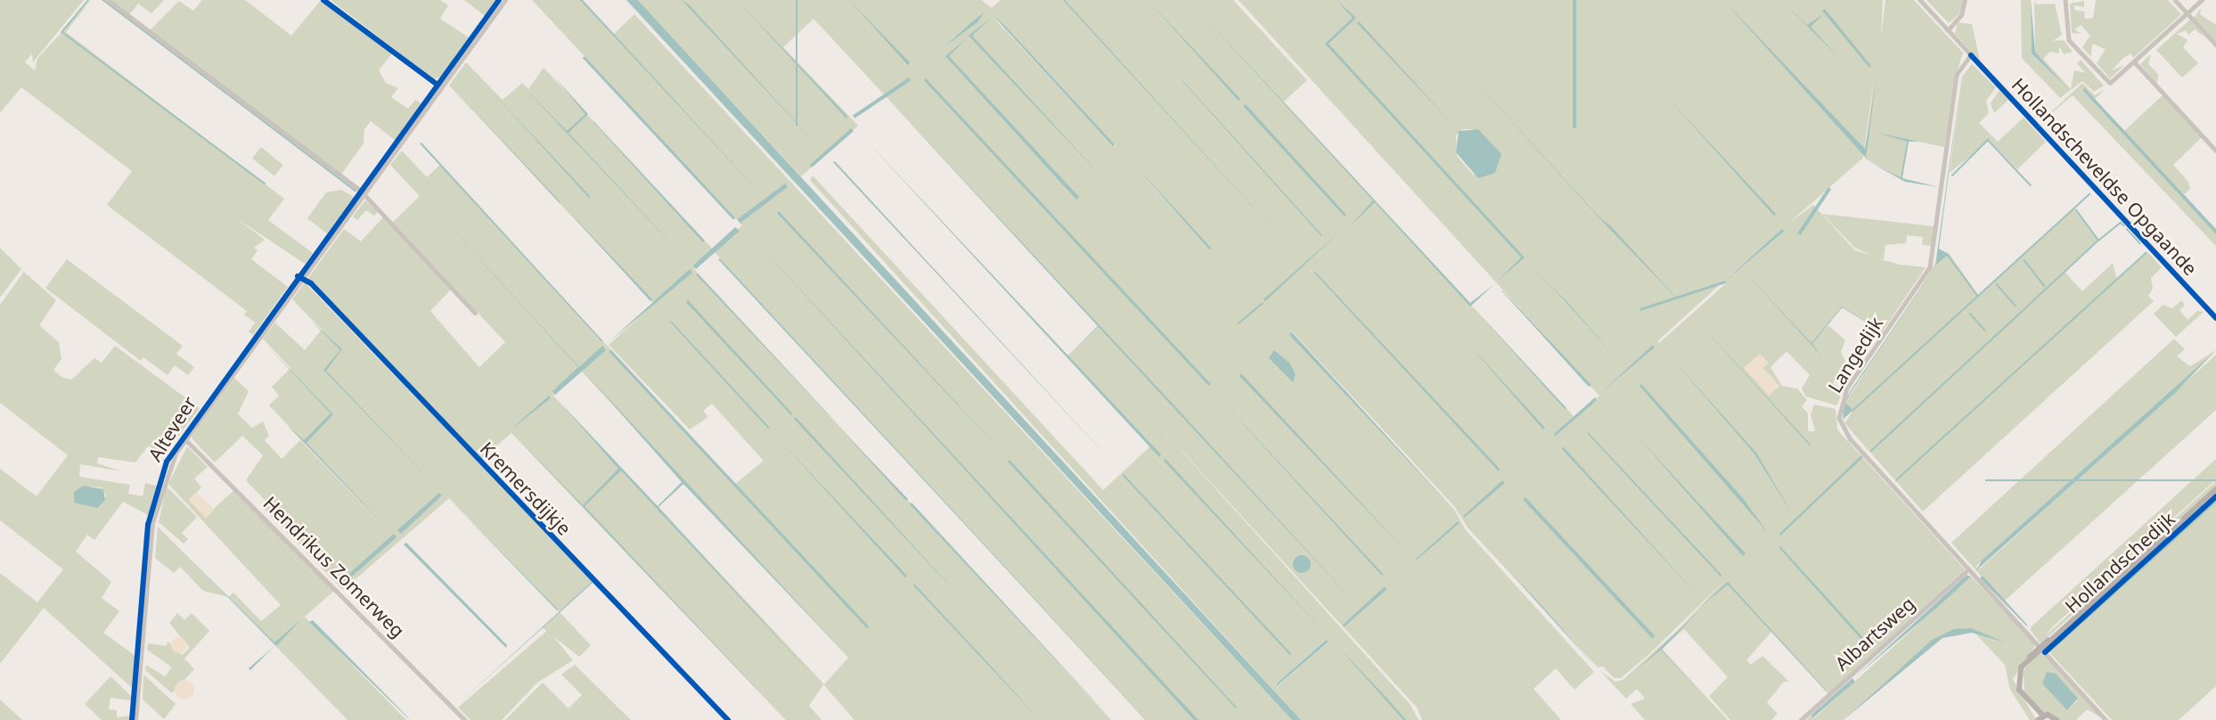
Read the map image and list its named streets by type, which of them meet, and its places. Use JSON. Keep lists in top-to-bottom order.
{
  "streets": {
    "main road": ["Hollandschedijk"],
    "street": [
      "Hollandscheveldse Opgaande",
      "Langedijk",
      "Alteveer",
      "Hendrikus Zomerweg",
      "Albartsweg"
    ],
    "cycle path": ["Kremersdijkje"]
  },
  "crossings": [
    ["Hollandscheveldse Opgaande", "Langedijk"],
    ["Langedijk", "Hollandschedijk"],
    ["Langedijk", "Albartsweg"],
    ["Alteveer", "Hendrikus Zomerweg"]
  ]
}
